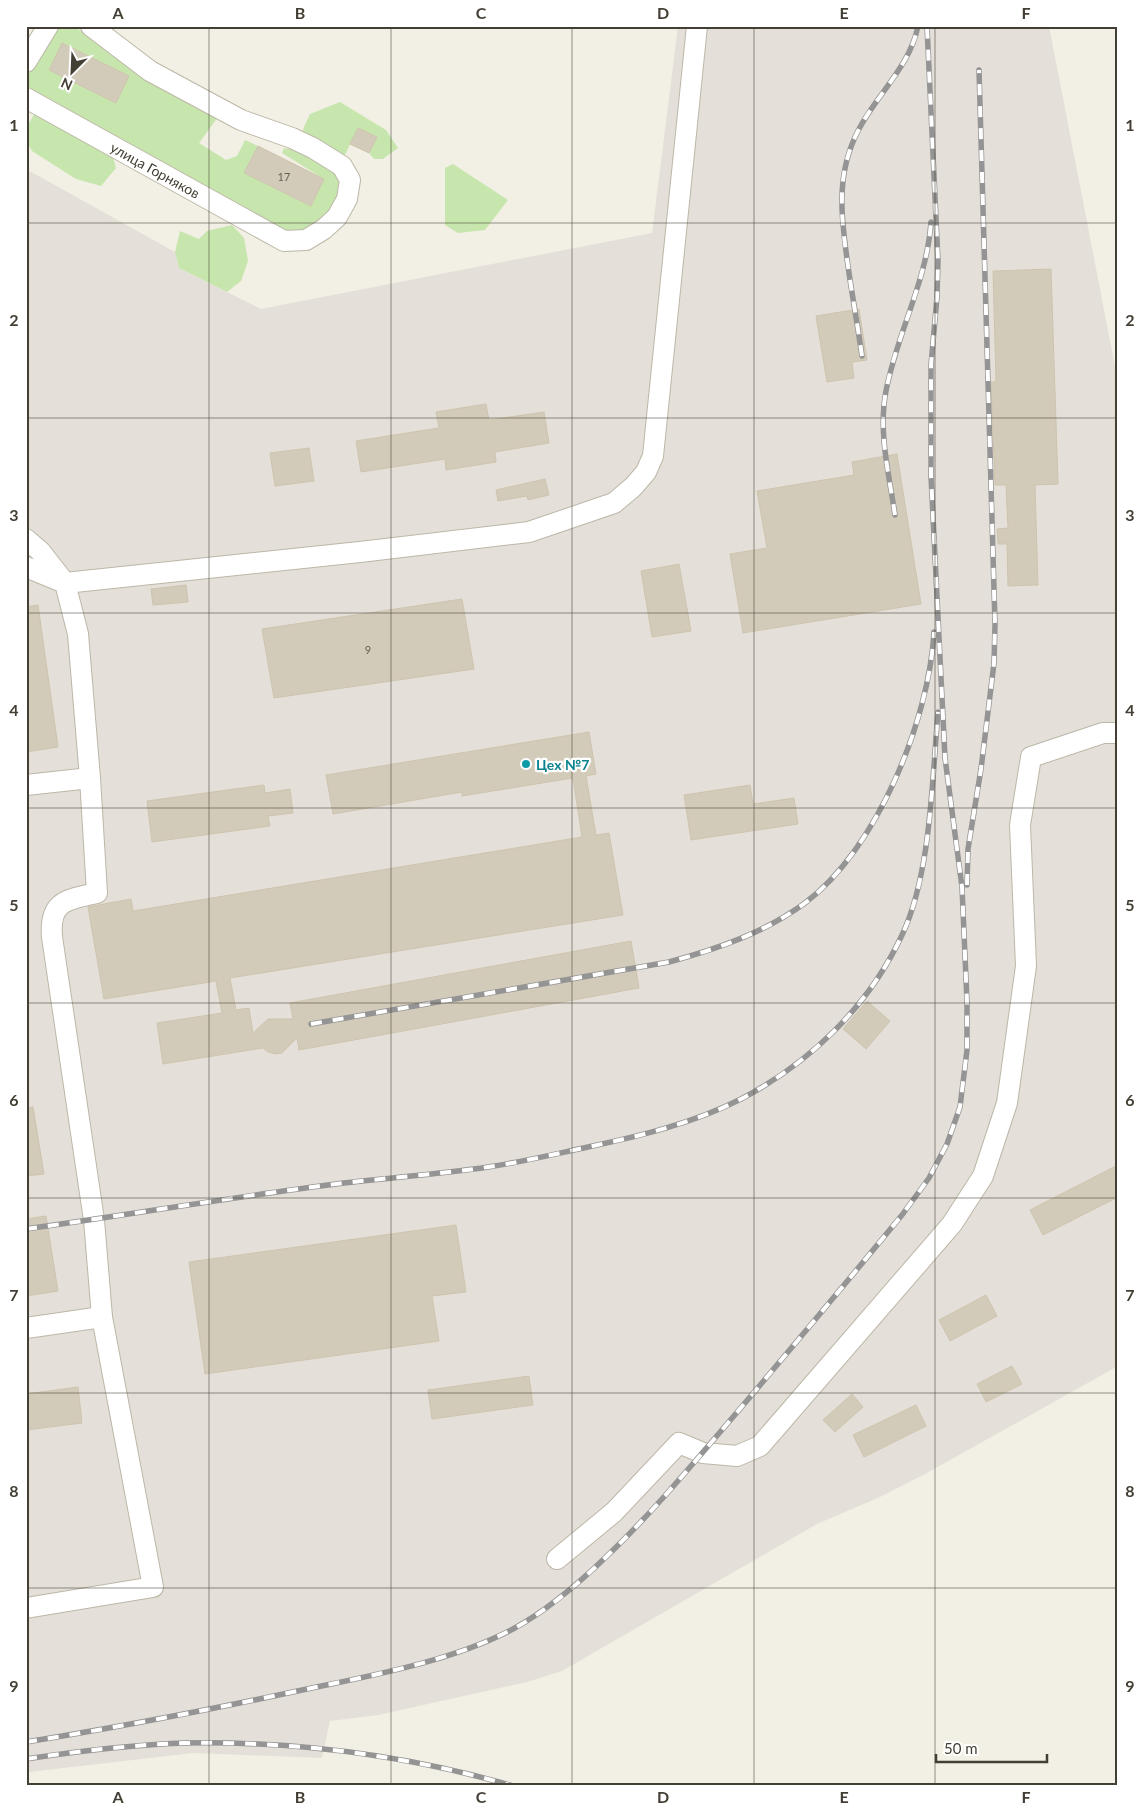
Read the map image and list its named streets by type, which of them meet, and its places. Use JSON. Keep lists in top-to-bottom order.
{
  "streets": {
    "street": ["улица Горняков"]
  },
  "places": ["Цех №7"],
  "house_numbers": ["17", "9"],
  "scale_bar": "50 m",
  "north": "bottom left",
  "grid": {
    "columns": [
      "A",
      "B",
      "C",
      "D",
      "E",
      "F"
    ],
    "rows": [
      "1",
      "2",
      "3",
      "4",
      "5",
      "6",
      "7",
      "8",
      "9"
    ]
  }
}
